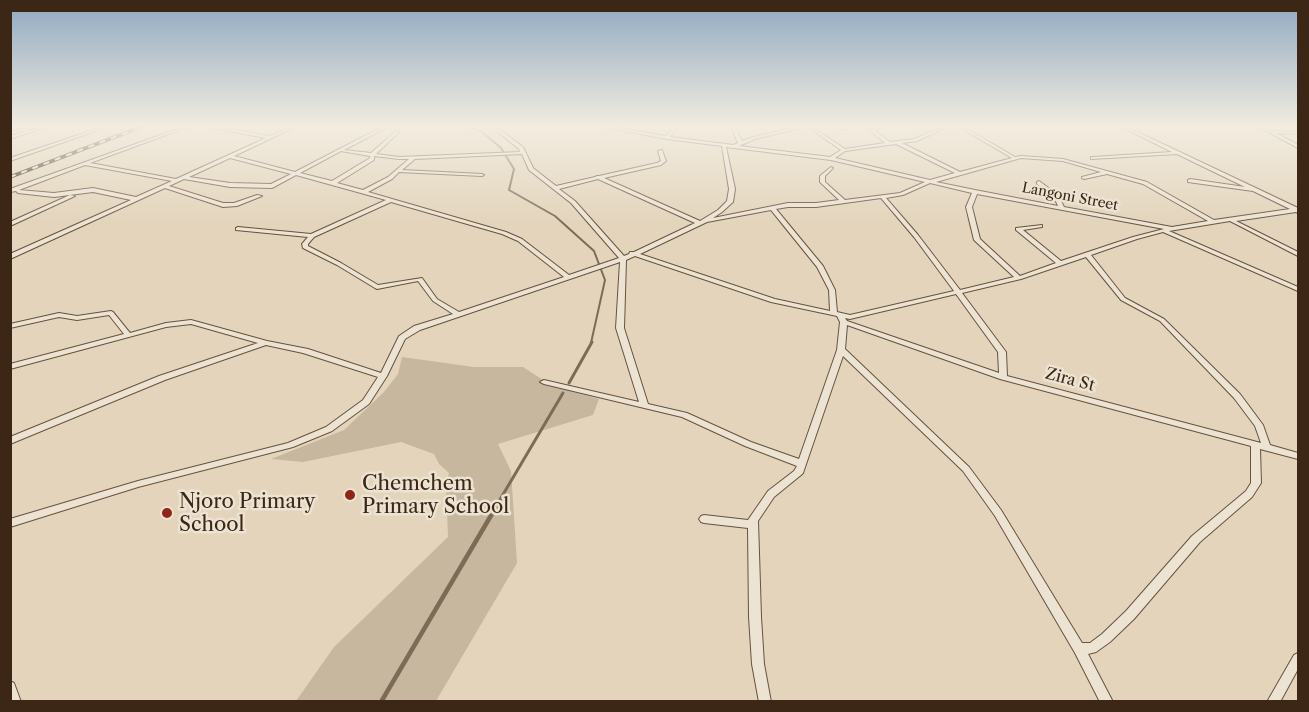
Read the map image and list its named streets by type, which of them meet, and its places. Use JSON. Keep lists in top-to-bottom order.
{
  "streets": {
    "street": ["Langoni Street", "Zira St"]
  },
  "places": ["Chemchem Primary School", "Njoro Primary School"]
}
